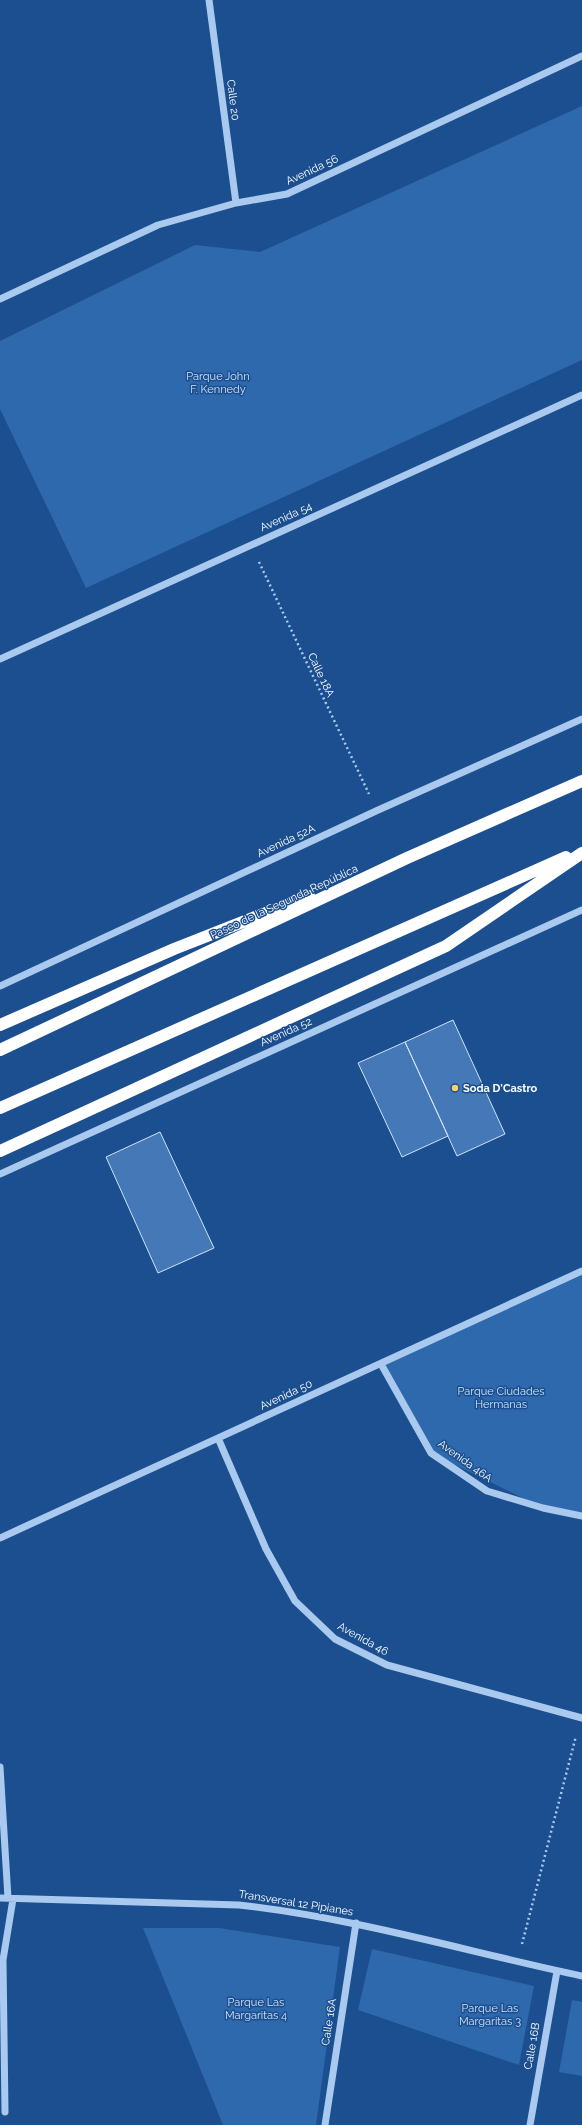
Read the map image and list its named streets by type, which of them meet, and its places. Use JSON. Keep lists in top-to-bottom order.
{
  "streets": {
    "highway": ["Paseo de la Segunda República"],
    "street": [
      "Calle 20",
      "Avenida 56",
      "Avenida 54",
      "Avenida 52A",
      "Avenida 52",
      "Avenida 50",
      "Avenida 46A",
      "Avenida 46",
      "Transversal 12 Pipianes",
      "Calle 16A",
      "Calle 16B"
    ],
    "path": ["Calle 18A"]
  },
  "crossings": [
    ["Calle 20", "Avenida 56"],
    ["Avenida 54", "Calle 18A"],
    ["Calle 18A", "Avenida 52A"],
    ["Avenida 50", "Avenida 46A"],
    ["Avenida 50", "Avenida 46"],
    ["Transversal 12 Pipianes", "Calle 16A"],
    ["Transversal 12 Pipianes", "Calle 16B"]
  ],
  "parks": [
    "Parque John F. Kennedy",
    "Parque Ciudades Hermanas",
    "Parque Las Margaritas 4",
    "Parque Las Margaritas 3"
  ],
  "places": ["Soda D'Castro"]
}
